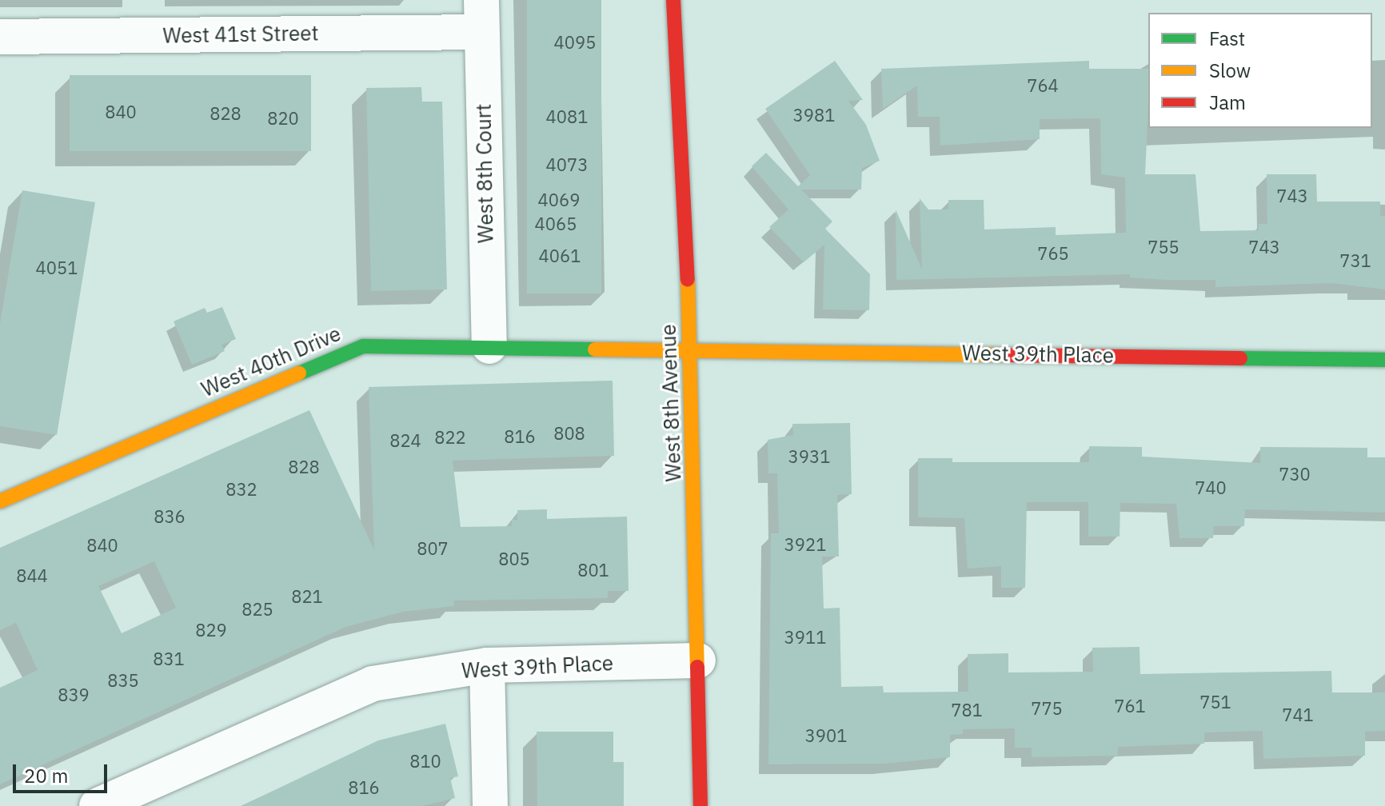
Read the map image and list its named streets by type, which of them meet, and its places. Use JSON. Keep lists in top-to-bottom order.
{
  "streets": {
    "street": [
      "West 41st Street",
      "West 8th Court",
      "West 39th Place",
      "West 40th Drive",
      "West 8th Avenue"
    ]
  },
  "crossings": [
    ["West 41st Street", "West 8th Court"],
    ["West 8th Court", "West 40th Drive"],
    ["West 39th Place", "West 40th Drive"],
    ["West 39th Place", "West 8th Avenue"],
    ["West 40th Drive", "West 8th Avenue"]
  ],
  "house_numbers": [
    "4095",
    "764",
    "840",
    "828",
    "3981",
    "4081",
    "820",
    "4073",
    "743",
    "4069",
    "4065",
    "755",
    "743",
    "765",
    "4061",
    "731",
    "4051",
    "808",
    "816",
    "822",
    "824",
    "3931",
    "828",
    "730",
    "740",
    "832",
    "836",
    "3921",
    "840",
    "807",
    "805",
    "801",
    "844",
    "821",
    "825",
    "829",
    "3911",
    "831",
    "835",
    "839",
    "751",
    "761",
    "775",
    "781",
    "741",
    "3901",
    "810",
    "816"
  ],
  "legend": ["Fast", "Slow", "Jam"],
  "scale_bar": "20 m"
}
